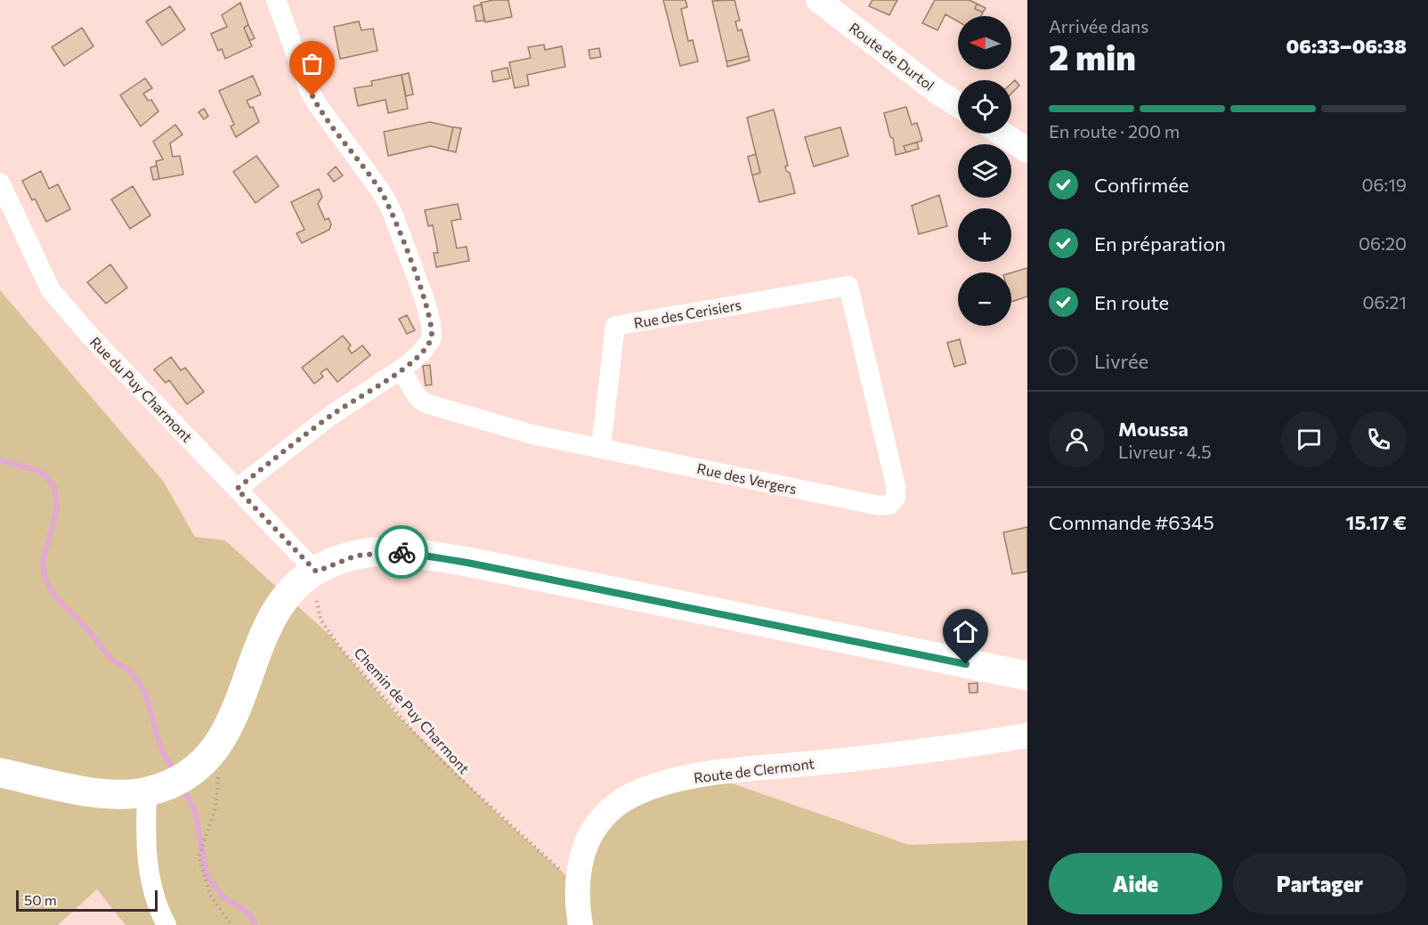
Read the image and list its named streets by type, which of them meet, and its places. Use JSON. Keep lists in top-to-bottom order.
{
  "streets": {
    "street": [
      "Route de Durtol",
      "Rue des Cerisiers",
      "Rue du Puy Charmont",
      "Rue des Vergers",
      "Route de Clermont"
    ],
    "path": ["Chemin de Puy Charmont"]
  },
  "crossings": [
    ["Rue des Cerisiers", "Rue des Vergers"],
    ["Rue du Puy Charmont", "Chemin de Puy Charmont"],
    ["Chemin de Puy Charmont", "Route de Clermont"]
  ],
  "scale_bar": "50 m",
  "north": "left",
  "page": {
    "heading": ["2 min", "Arrivée dans", "06:33–06:38"],
    "panel": [
      "Moussa",
      "Livreur · 4.5",
      "Commande #6345",
      "15.17 €"
    ],
    "map_buttons": ["+", "−"],
    "bar": "En route · 200 m",
    "list": [
      ["Confirmée", "06:19"],
      ["En préparation", "06:20"],
      ["En route", "06:21"],
      "Livrée"
    ],
    "buttons": ["Aide", "Partager"],
    "scale": "50 m"
  }
}
